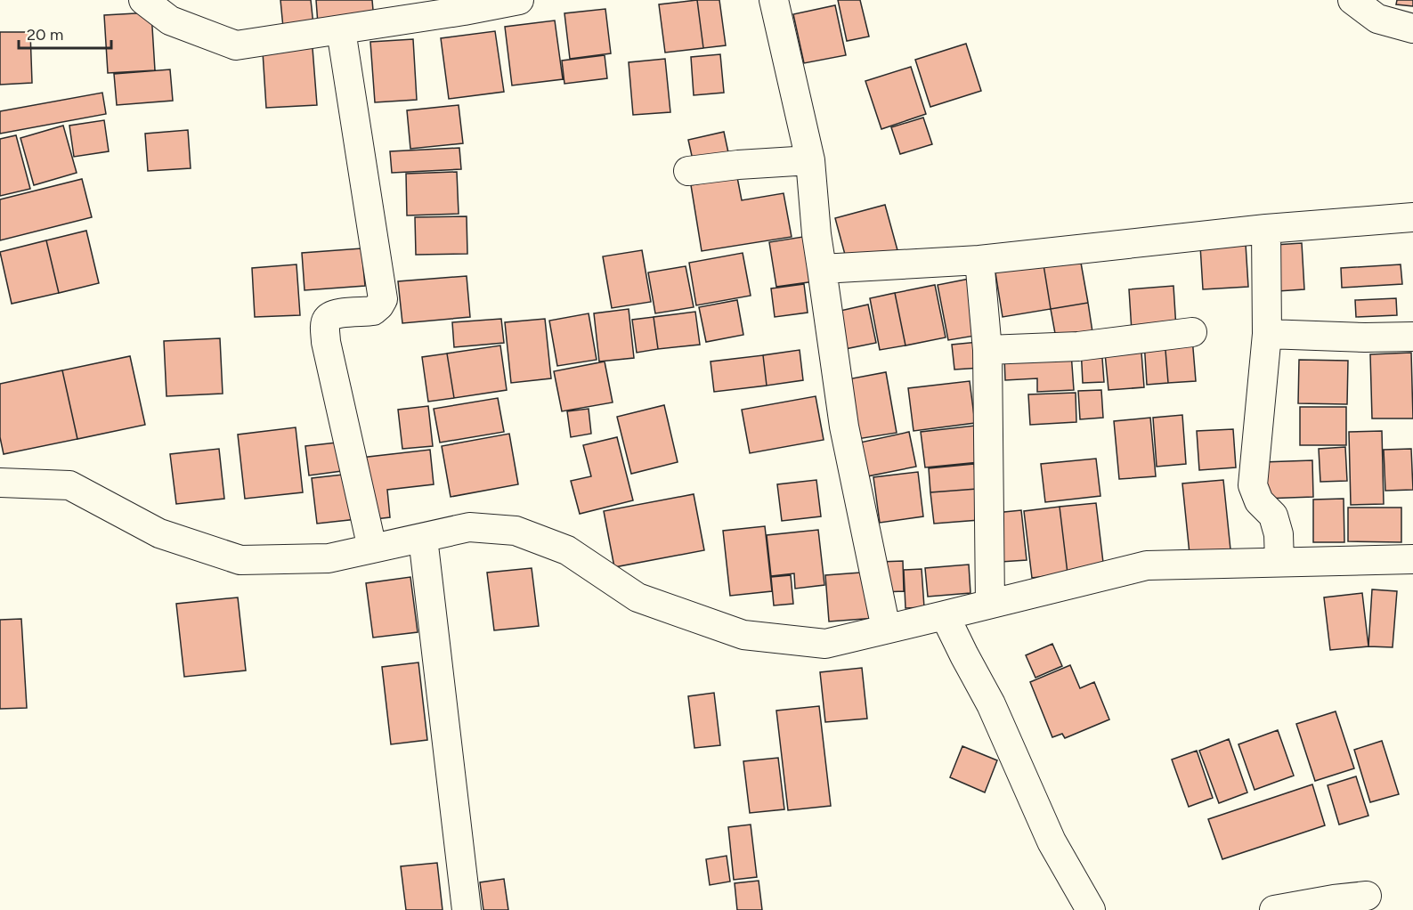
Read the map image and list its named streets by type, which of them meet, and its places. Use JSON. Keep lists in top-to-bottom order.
{
  "scale_bar": "20 m"
}
